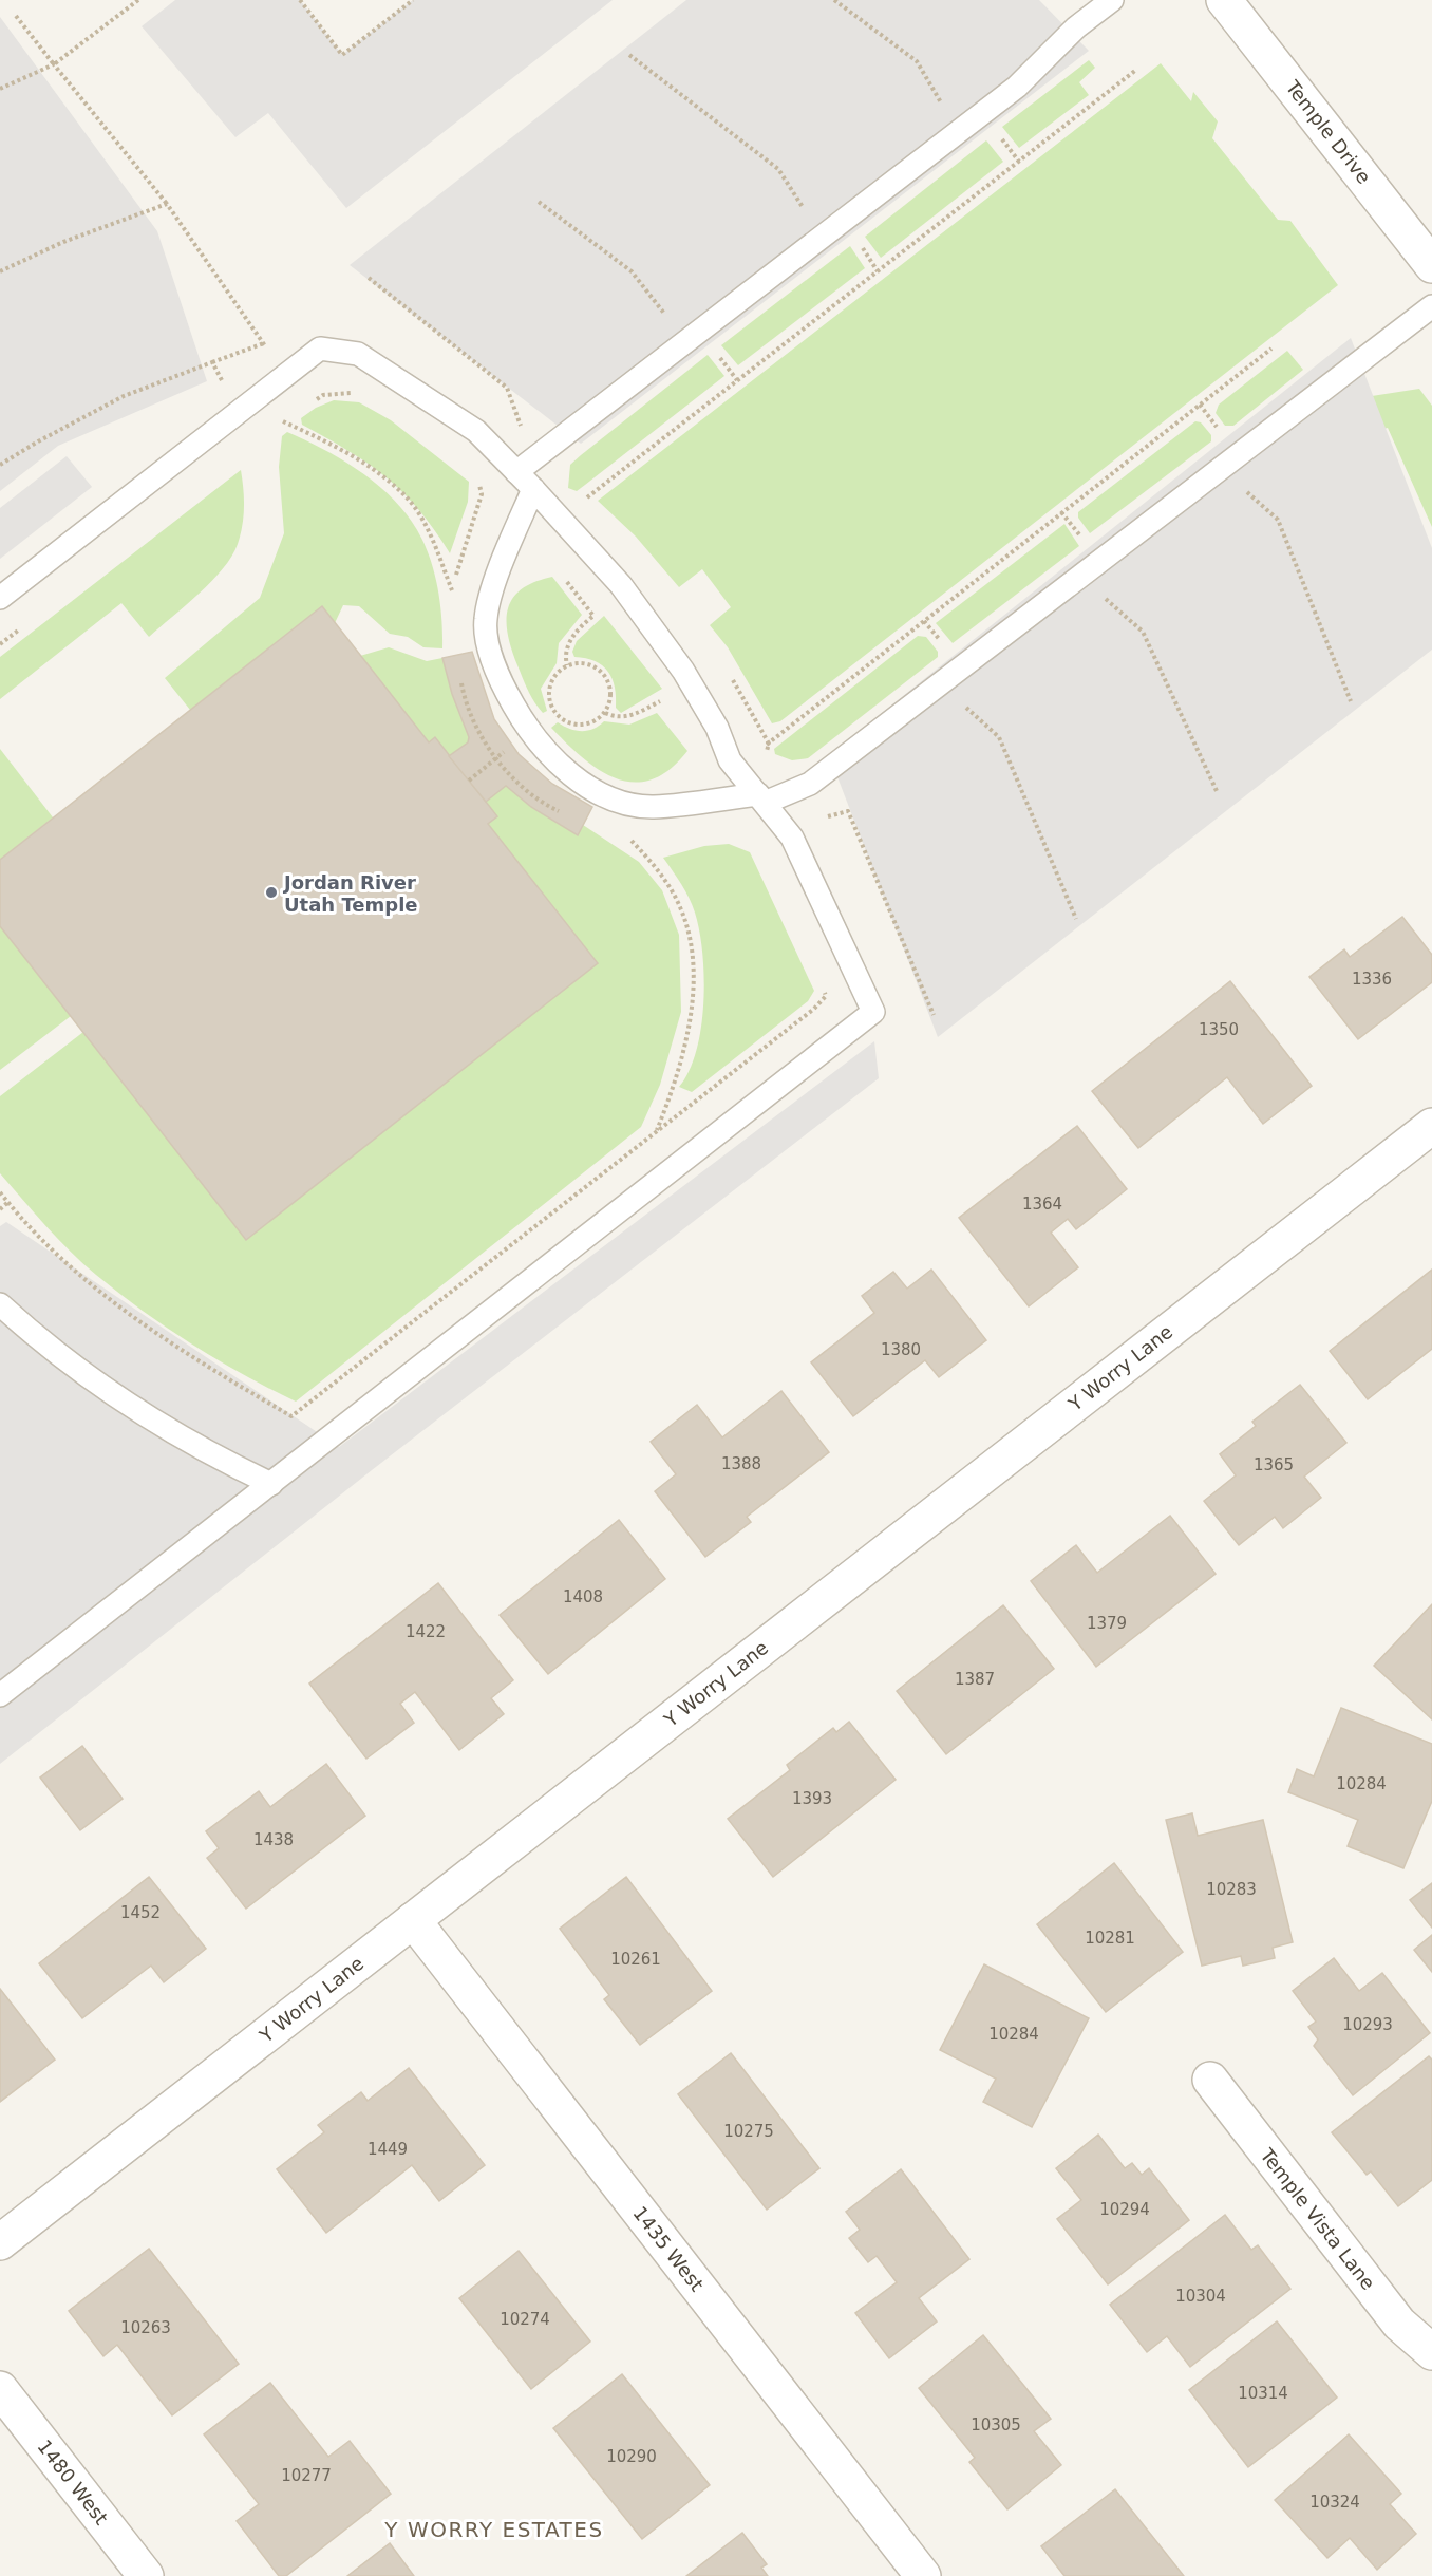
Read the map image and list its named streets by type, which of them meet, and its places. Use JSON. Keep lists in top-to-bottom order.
{
  "streets": {
    "street": [
      "Temple Drive",
      "Y Worry Lane",
      "Temple Vista Lane",
      "1435 West",
      "1480 West"
    ]
  },
  "crossings": [
    ["Y Worry Lane", "1435 West"]
  ],
  "districts": ["Y WORRY ESTATES"],
  "places": ["Jordan River Utah Temple"],
  "house_numbers": [
    "1336",
    "1350",
    "1364",
    "1380",
    "1388",
    "1365",
    "1408",
    "1379",
    "1422",
    "1387",
    "10284",
    "1393",
    "1438",
    "10283",
    "1452",
    "10281",
    "10261",
    "10293",
    "10284",
    "10275",
    "1449",
    "10294",
    "10304",
    "10274",
    "10263",
    "10314",
    "10305",
    "10290",
    "10277",
    "10324"
  ]
}
